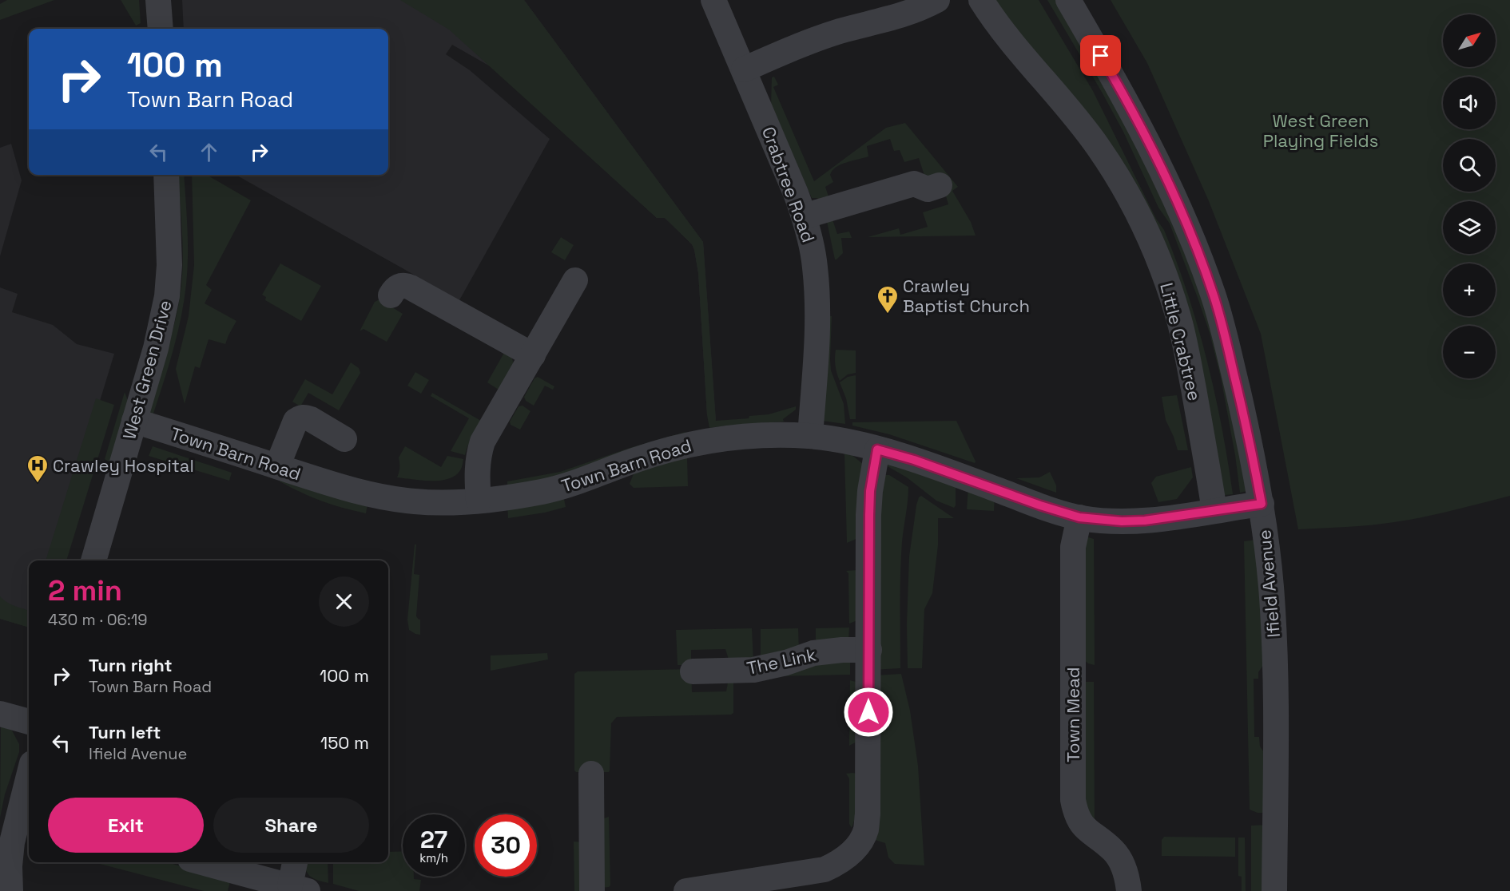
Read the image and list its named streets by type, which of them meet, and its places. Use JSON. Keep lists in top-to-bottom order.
{
  "streets": {
    "street": [
      "Crabtree Road",
      "Little Crabtree",
      "West Green Drive",
      "Town Barn Road",
      "Ifield Avenue",
      "The Link",
      "Town Mead"
    ]
  },
  "crossings": [
    ["Crabtree Road", "Town Barn Road"],
    ["Little Crabtree", "Town Barn Road"],
    ["West Green Drive", "Town Barn Road"],
    ["Town Barn Road", "Ifield Avenue"],
    ["Town Barn Road", "Town Mead"]
  ],
  "parks": ["West Green Playing Fields"],
  "places": {
    "church": ["Crawley Baptist Church"],
    "hospital": ["Crawley Hospital"]
  },
  "north": "top right",
  "page": {
    "map_buttons": ["+", "−"],
    "turn": ["100 m", "Town Barn Road"],
    "heading": ["2 min", "430 m · 06:19"],
    "list": [
      {
        "name": "Turn right",
        "note": "Town Barn Road",
        "value": "100 m"
      },
      {
        "name": "Turn left",
        "note": "Ifield Avenue",
        "value": "150 m"
      }
    ],
    "buttons": ["Exit", "Share"],
    "speed": "27 km/h",
    "limit": "30"
  }
}
